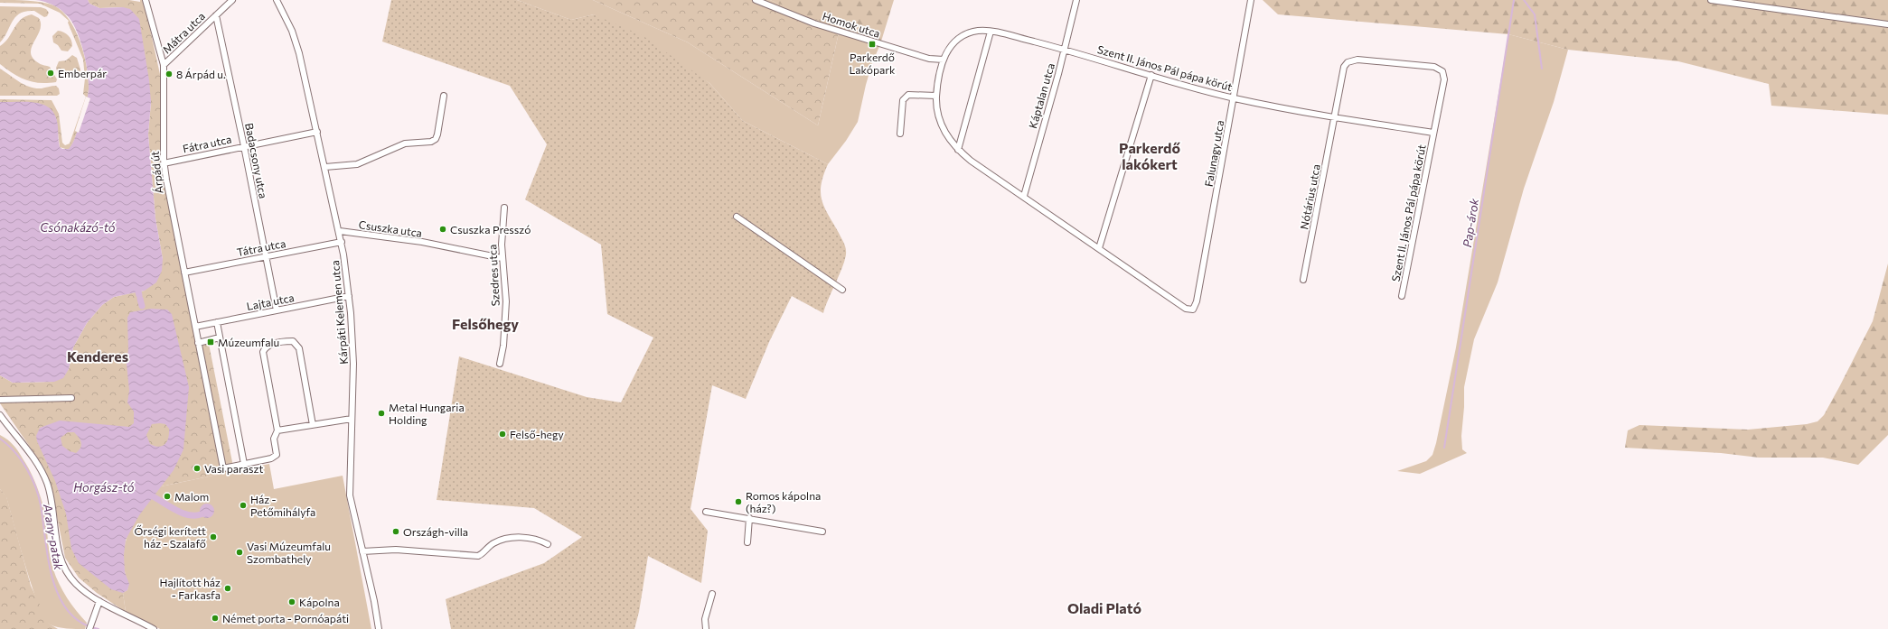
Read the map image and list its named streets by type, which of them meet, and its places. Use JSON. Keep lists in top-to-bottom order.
{
  "streets": {
    "street": [
      "Homok utca",
      "Mátra utca",
      "Szent II. János Pál pápa körút",
      "Káptalan utca",
      "Fátra utca",
      "Falunagy utca",
      "Badacsony utca",
      "Árpád út",
      "Nótárius utca",
      "Csuszka utca",
      "Tátra utca",
      "Szedres utca",
      "Lajta utca",
      "Kárpáti Kelemen utca"
    ]
  },
  "crossings": [
    ["Homok utca", "Szent II. János Pál pápa körút"],
    ["Mátra utca", "Badacsony utca"],
    ["Mátra utca", "Árpád út"],
    ["Szent II. János Pál pápa körút", "Káptalan utca"],
    ["Szent II. János Pál pápa körút", "Falunagy utca"],
    ["Szent II. János Pál pápa körút", "Nótárius utca"],
    ["Fátra utca", "Badacsony utca"],
    ["Fátra utca", "Árpád út"],
    ["Fátra utca", "Kárpáti Kelemen utca"],
    ["Badacsony utca", "Tátra utca"],
    ["Badacsony utca", "Lajta utca"],
    ["Árpád út", "Tátra utca"],
    ["Árpád út", "Lajta utca"],
    ["Csuszka utca", "Szedres utca"],
    ["Csuszka utca", "Kárpáti Kelemen utca"],
    ["Tátra utca", "Kárpáti Kelemen utca"],
    ["Lajta utca", "Kárpáti Kelemen utca"]
  ],
  "districts": [
    "Parkerdő lakókert",
    "Felsőhegy",
    "Kenderes",
    "Oladi Plató"
  ],
  "water": [
    "Pap-árok",
    "Csónakázó-tó",
    "Horgász-tó",
    "Arany-patak"
  ],
  "places": {
    "transit": ["Parkerdő Lakópark", "Múzeumfalu"],
    "other": [
      "Emberpár",
      "8 Árpád u.",
      "Csuszka Presszó",
      "Metal Hungaria Holding",
      "Felső-hegy",
      "Vasi paraszt",
      "Malom",
      "Romos kápolna (ház?)",
      "Ház - Petőmihályfa",
      "Országh-villa",
      "Őrségi kerített ház - Szalafő",
      "Vasi Múzeumfalu Szombathely",
      "Hajlított ház - Farkasfa",
      "Kápolna",
      "Német porta - Pornóapáti"
    ]
  }
}
